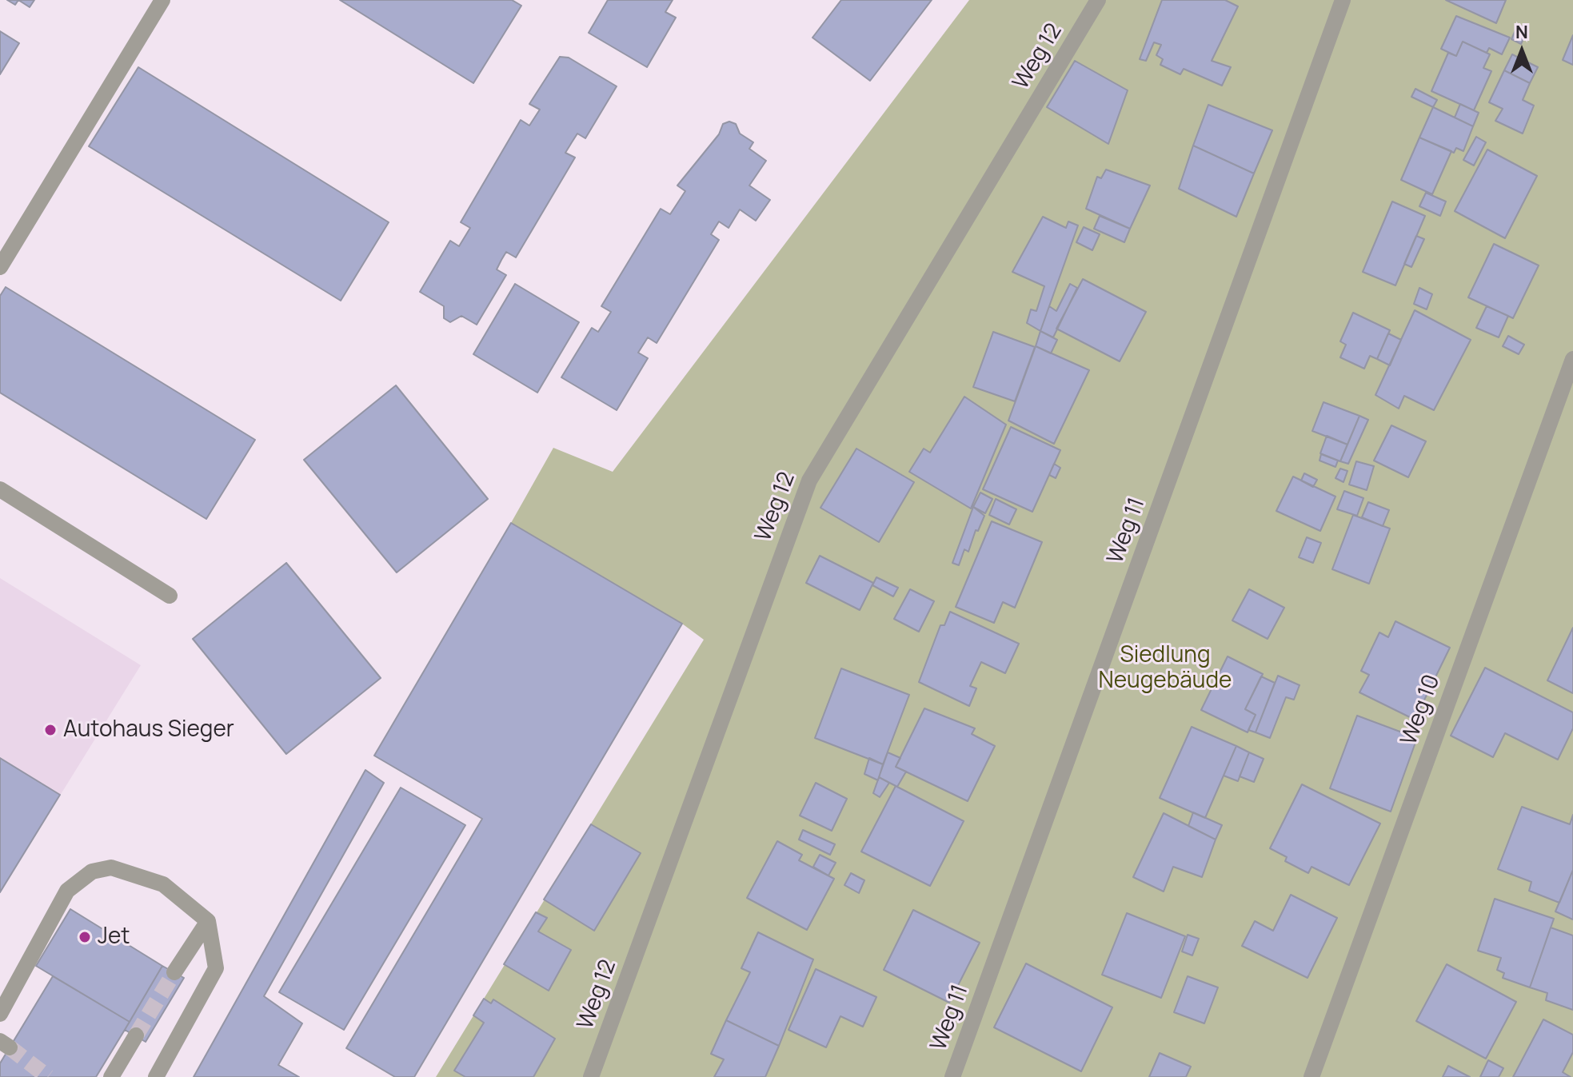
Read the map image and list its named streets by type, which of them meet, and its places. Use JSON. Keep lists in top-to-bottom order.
{
  "streets": {
    "lane": ["Weg 12", "Weg 11", "Weg 10"]
  },
  "parks": ["Siedlung Neugebäude"],
  "places": ["Autohaus Sieger", "Jet"],
  "north": "top"
}
